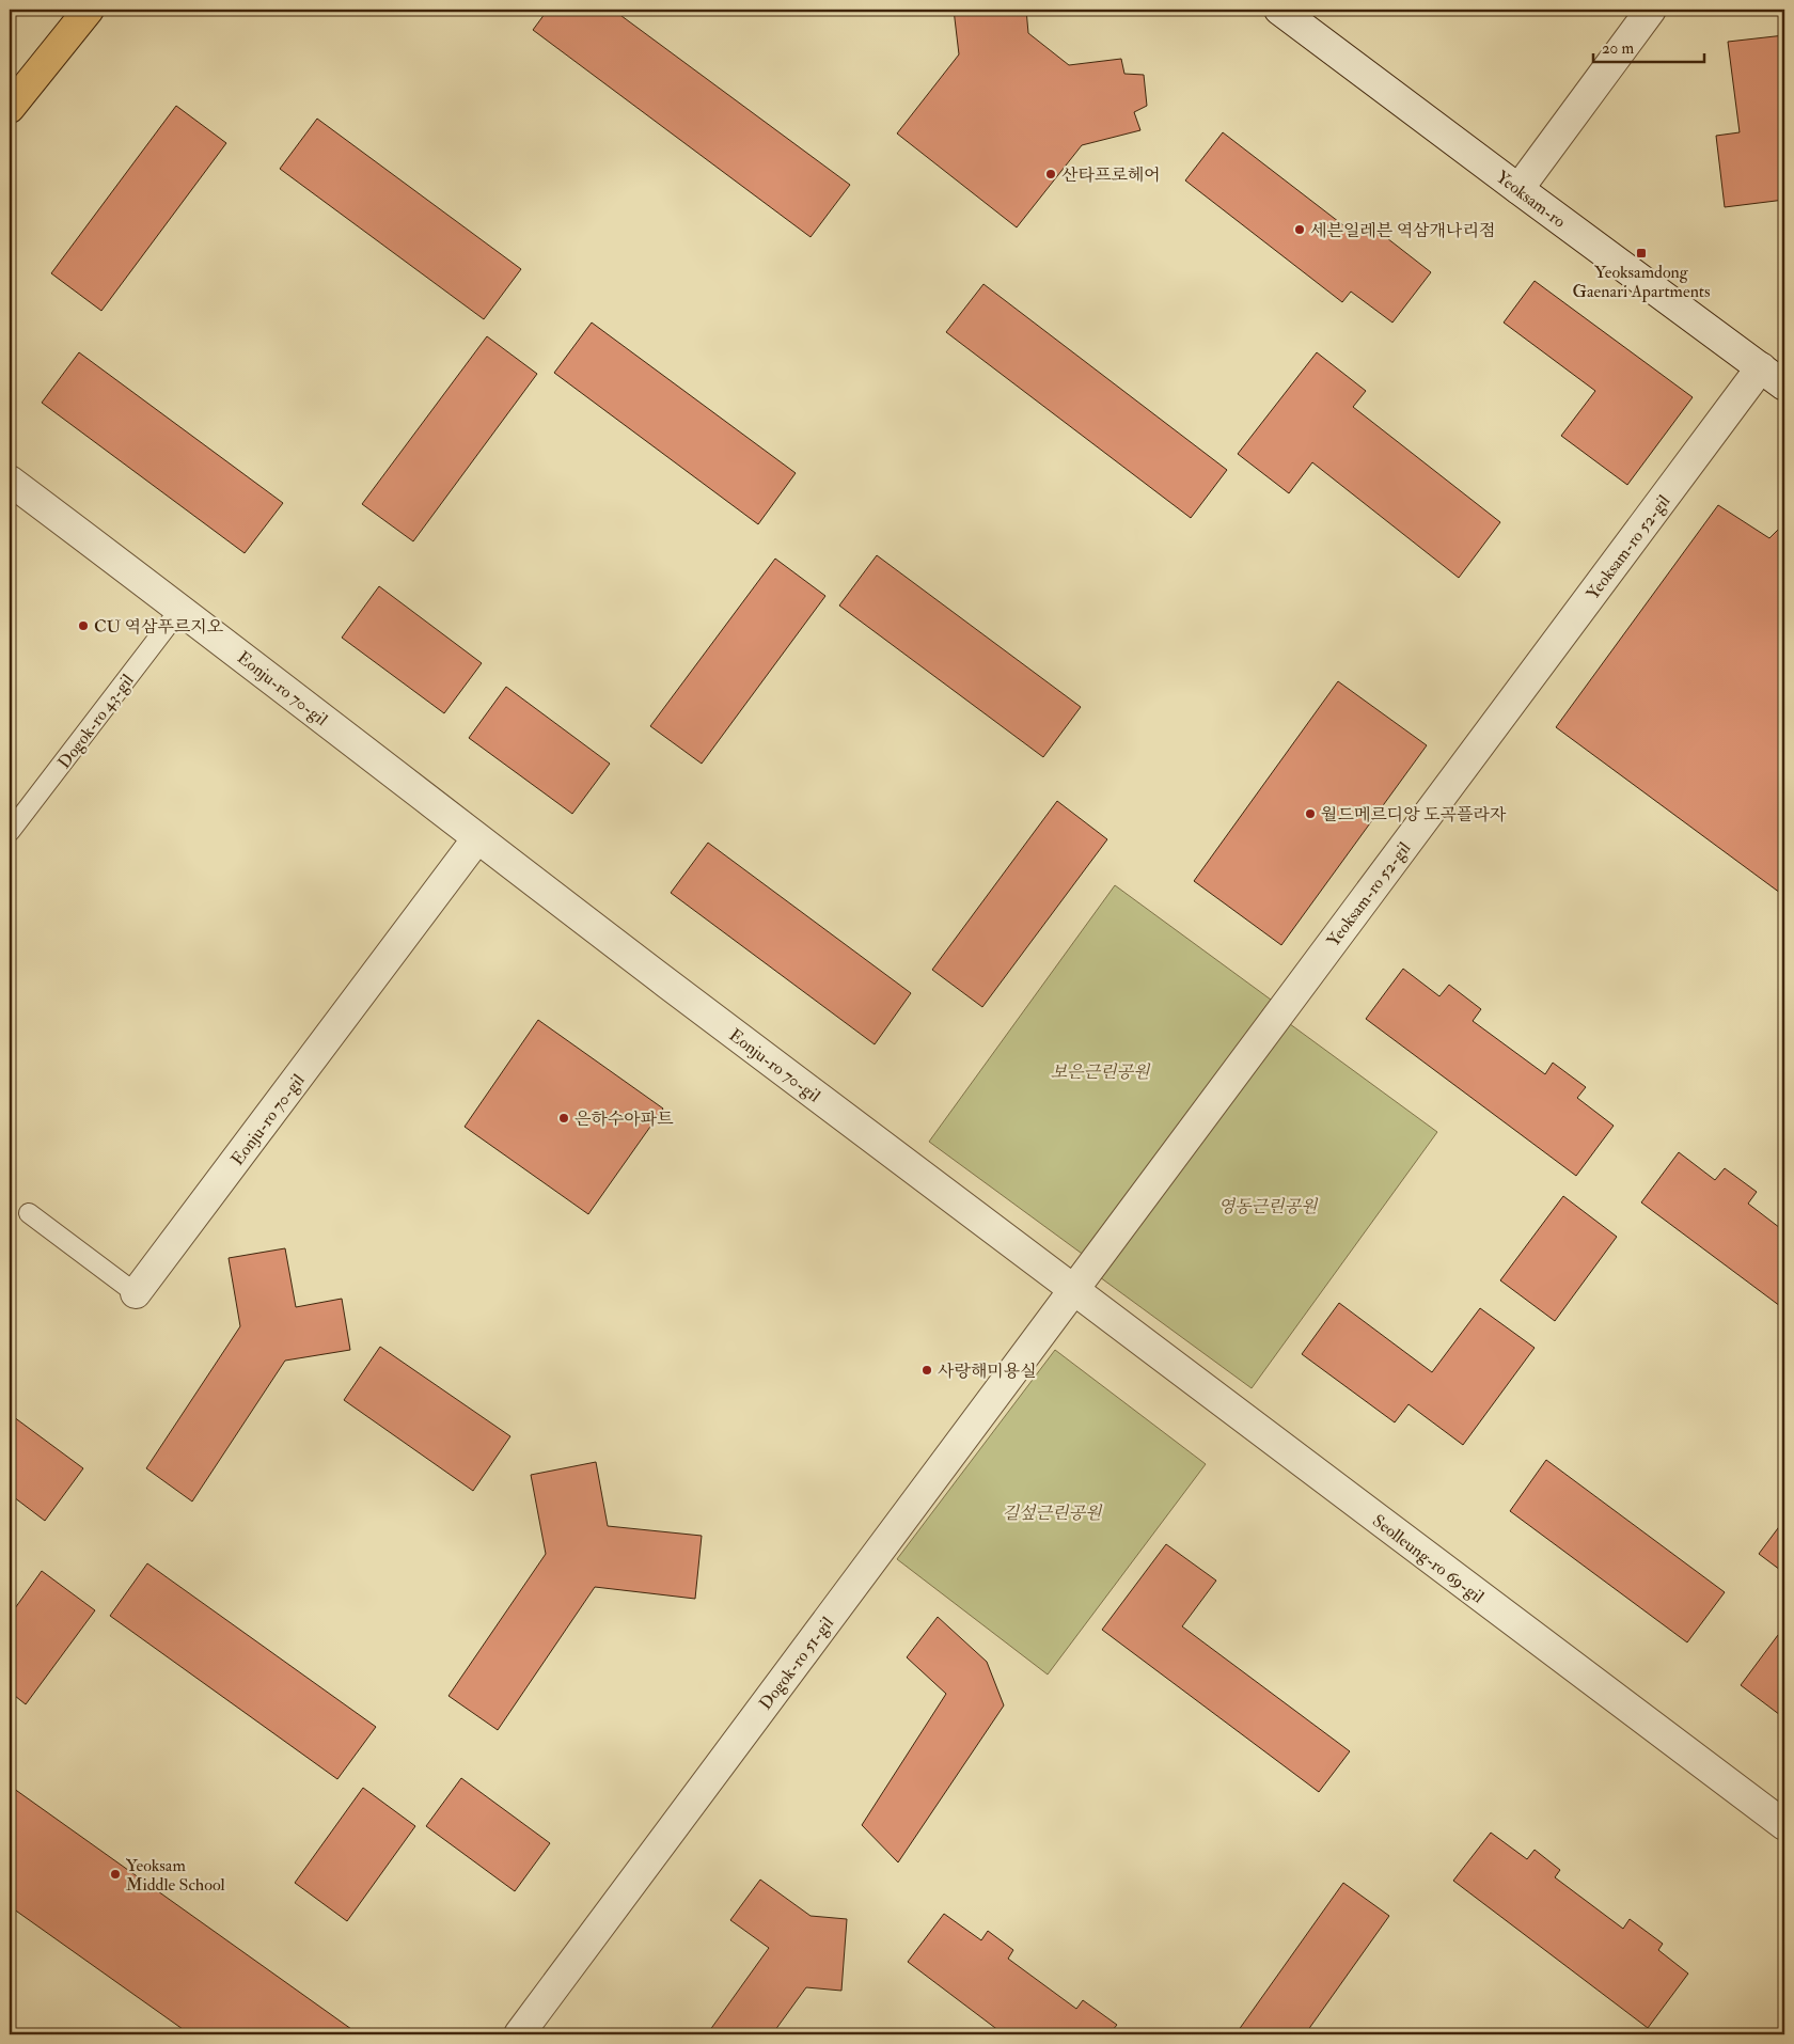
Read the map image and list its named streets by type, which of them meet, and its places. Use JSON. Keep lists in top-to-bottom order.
{
  "streets": {
    "street": [
      "Yeoksam-ro",
      "Yeoksam-ro 52-gil",
      "Eonju-ro 70-gil",
      "Seolleung-ro 69-gil",
      "Dogok-ro 51-gil"
    ],
    "lane": ["Dogok-ro 43-gil"]
  },
  "crossings": [
    ["Yeoksam-ro", "Yeoksam-ro 52-gil"],
    ["Yeoksam-ro 52-gil", "Eonju-ro 70-gil"],
    ["Yeoksam-ro 52-gil", "Seolleung-ro 69-gil"],
    ["Yeoksam-ro 52-gil", "Dogok-ro 51-gil"],
    ["Eonju-ro 70-gil", "Dogok-ro 43-gil"],
    ["Eonju-ro 70-gil", "Seolleung-ro 69-gil"],
    ["Eonju-ro 70-gil", "Dogok-ro 51-gil"],
    ["Seolleung-ro 69-gil", "Dogok-ro 51-gil"]
  ],
  "parks": ["보은근린공원", "영동근린공원", "길섶근린공원"],
  "places": {
    "other": [
      "산타프로헤어",
      "세븐일레븐 역삼개나리점",
      "CU 역삼푸르지오",
      "월드메르디앙 도곡플라자",
      "은하수아파트",
      "사랑해미용실",
      "Yeoksam Middle School"
    ],
    "transit": ["Yeoksamdong Gaenari Apartments"]
  },
  "scale_bar": "20 m"
}
